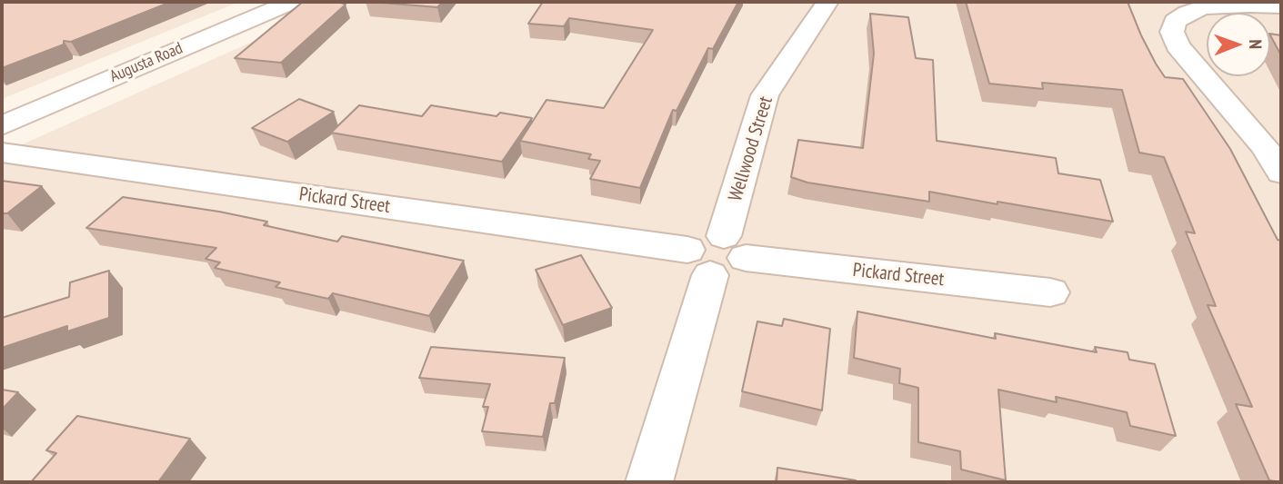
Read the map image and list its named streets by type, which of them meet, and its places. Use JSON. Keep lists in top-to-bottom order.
{
  "streets": {
    "street": ["Augusta Road", "Wellwood Street", "Pickard Street"]
  },
  "crossings": [
    ["Wellwood Street", "Pickard Street"]
  ],
  "north": "right"
}
